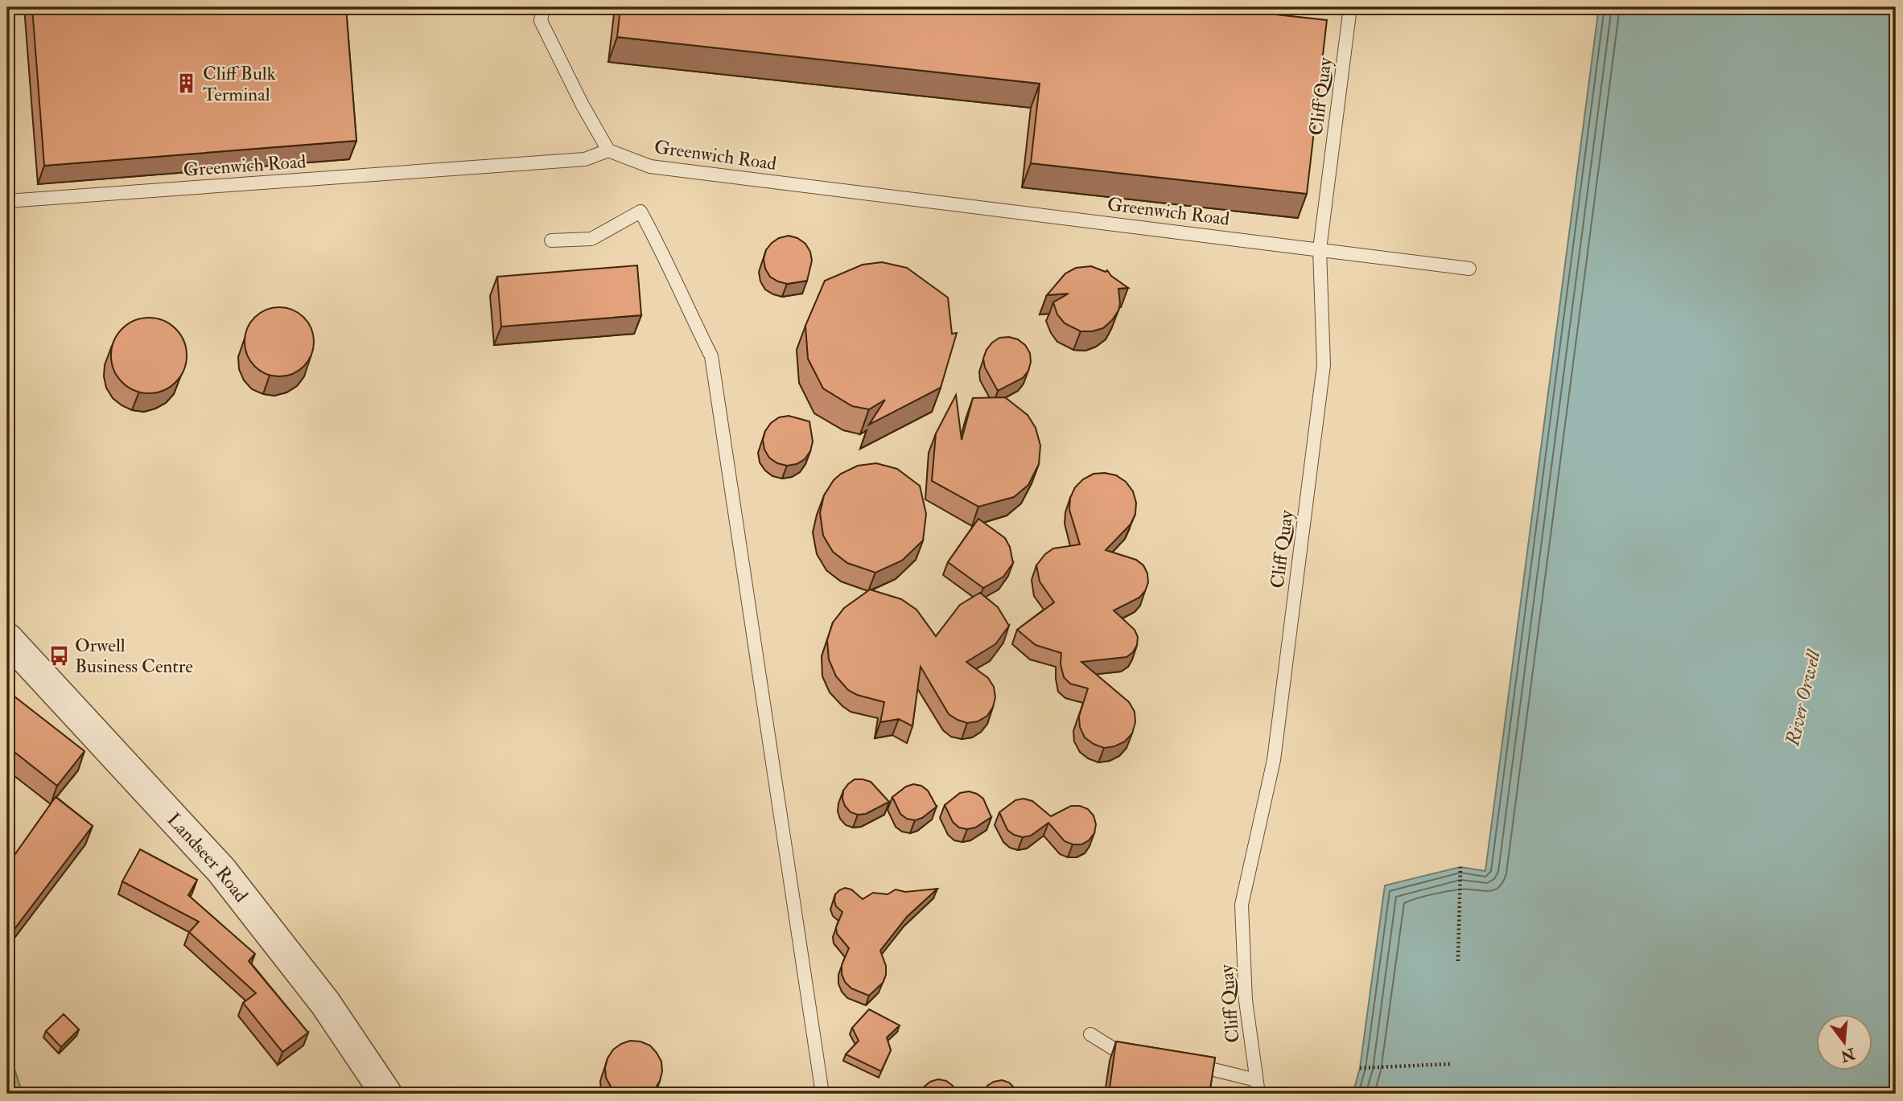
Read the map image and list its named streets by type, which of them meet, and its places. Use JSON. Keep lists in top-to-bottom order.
{
  "streets": {
    "street": ["Landseer Road"],
    "lane": ["Cliff Quay", "Greenwich Road"]
  },
  "crossings": [
    ["Cliff Quay", "Greenwich Road"]
  ],
  "water": ["River Orwell"],
  "places": {
    "building": ["Cliff Bulk Terminal"],
    "bus stop": ["Orwell Business Centre"]
  },
  "north": "bottom"
}
